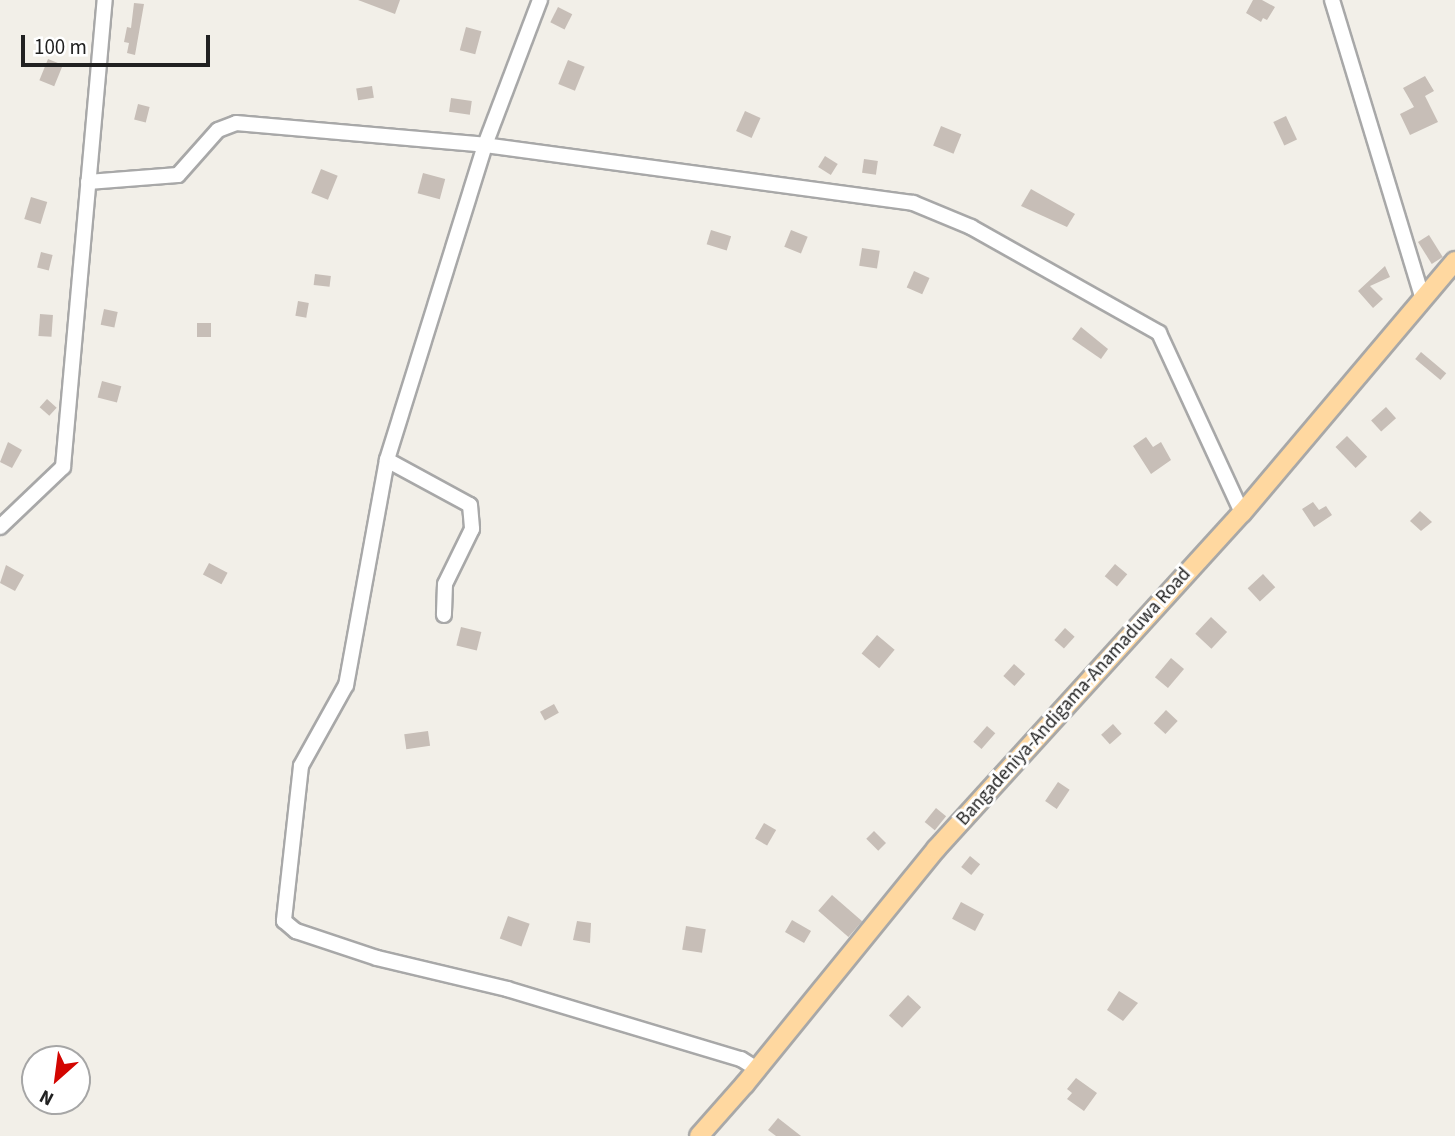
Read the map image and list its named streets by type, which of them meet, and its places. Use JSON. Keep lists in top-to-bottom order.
{
  "streets": {
    "main road": ["Bangadeniya-Andigama-Anamaduwa Road"]
  },
  "scale_bar": "100 m",
  "north": "bottom left"
}
